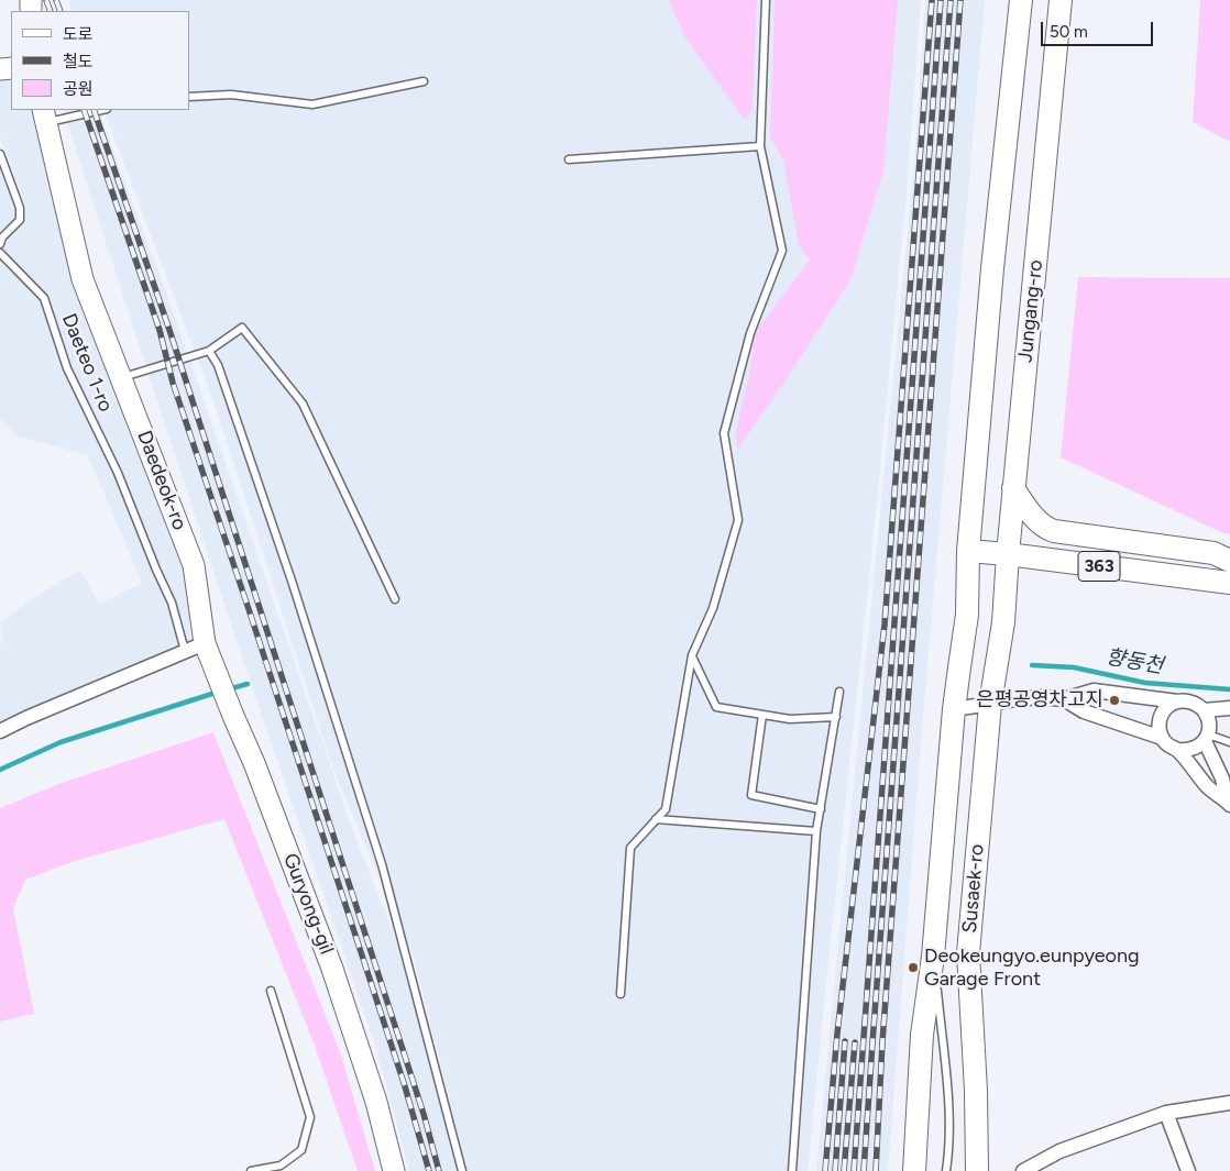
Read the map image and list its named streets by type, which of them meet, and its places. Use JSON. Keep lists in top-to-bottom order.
{
  "streets": {
    "main road": ["Jungang-ro", "363", "Susaek-ro"],
    "street": ["Daedeok-ro", "Guryong-gil"],
    "lane": ["Daeteo 1-ro"]
  },
  "crossings": [
    ["Jungang-ro", "363"],
    ["Jungang-ro", "Susaek-ro"],
    ["Daedeok-ro", "Guryong-gil"]
  ],
  "water": ["향동천"],
  "places": ["은평공영차고지", "Deokeungyo.eunpyeong Garage Front"],
  "legend": ["도로", "철도", "공원"],
  "scale_bar": "50 m"
}
